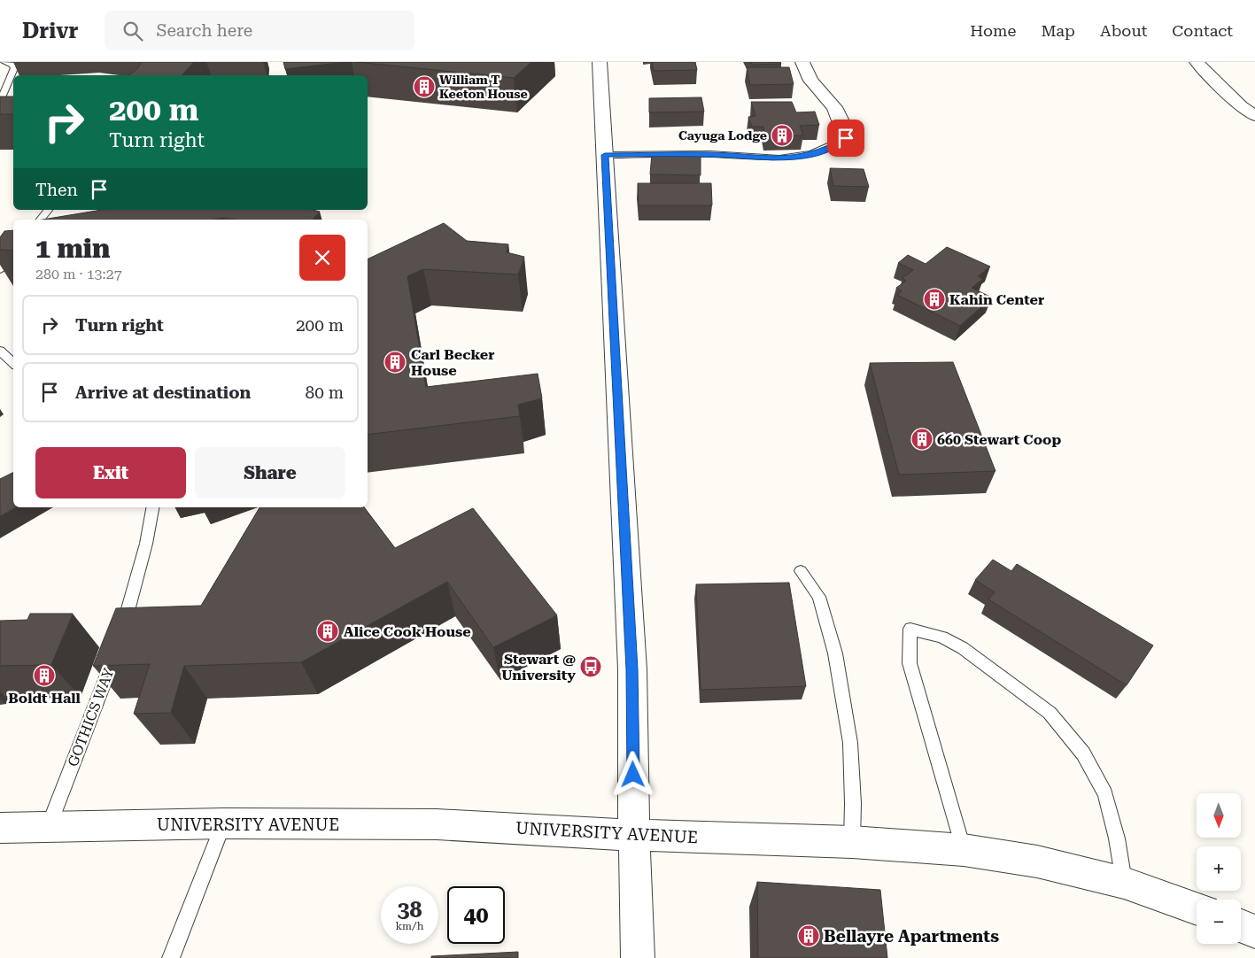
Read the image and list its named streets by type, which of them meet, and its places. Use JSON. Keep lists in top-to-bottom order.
{
  "streets": {
    "street": ["UNIVERSITY AVENUE"],
    "lane": ["GOTHICS WAY"]
  },
  "crossings": [
    ["GOTHICS WAY", "UNIVERSITY AVENUE"]
  ],
  "places": {
    "building": [
      "William T Keeton House",
      "Cayuga Lodge",
      "Kahin Center",
      "Carl Becker House",
      "660 Stewart Coop",
      "Alice Cook House",
      "Boldt Hall",
      "Bellayre Apartments"
    ],
    "bus stop": ["Stewart @ University"]
  },
  "north": "bottom",
  "page": {
    "header": "Drivr",
    "search": "Search here",
    "nav": [
      "Home",
      "Map",
      "About",
      "Contact"
    ],
    "turn": ["200 m", "Turn right"],
    "then": "Then",
    "heading": ["1 min", "280 m · 13:27"],
    "list": [
      {
        "name": "Turn right",
        "value": "200 m"
      },
      {
        "name": "Arrive at destination",
        "value": "80 m"
      }
    ],
    "buttons": ["Exit", "Share"],
    "map_buttons": ["+", "−"],
    "speed": "38 km/h",
    "limit": "40"
  }
}
